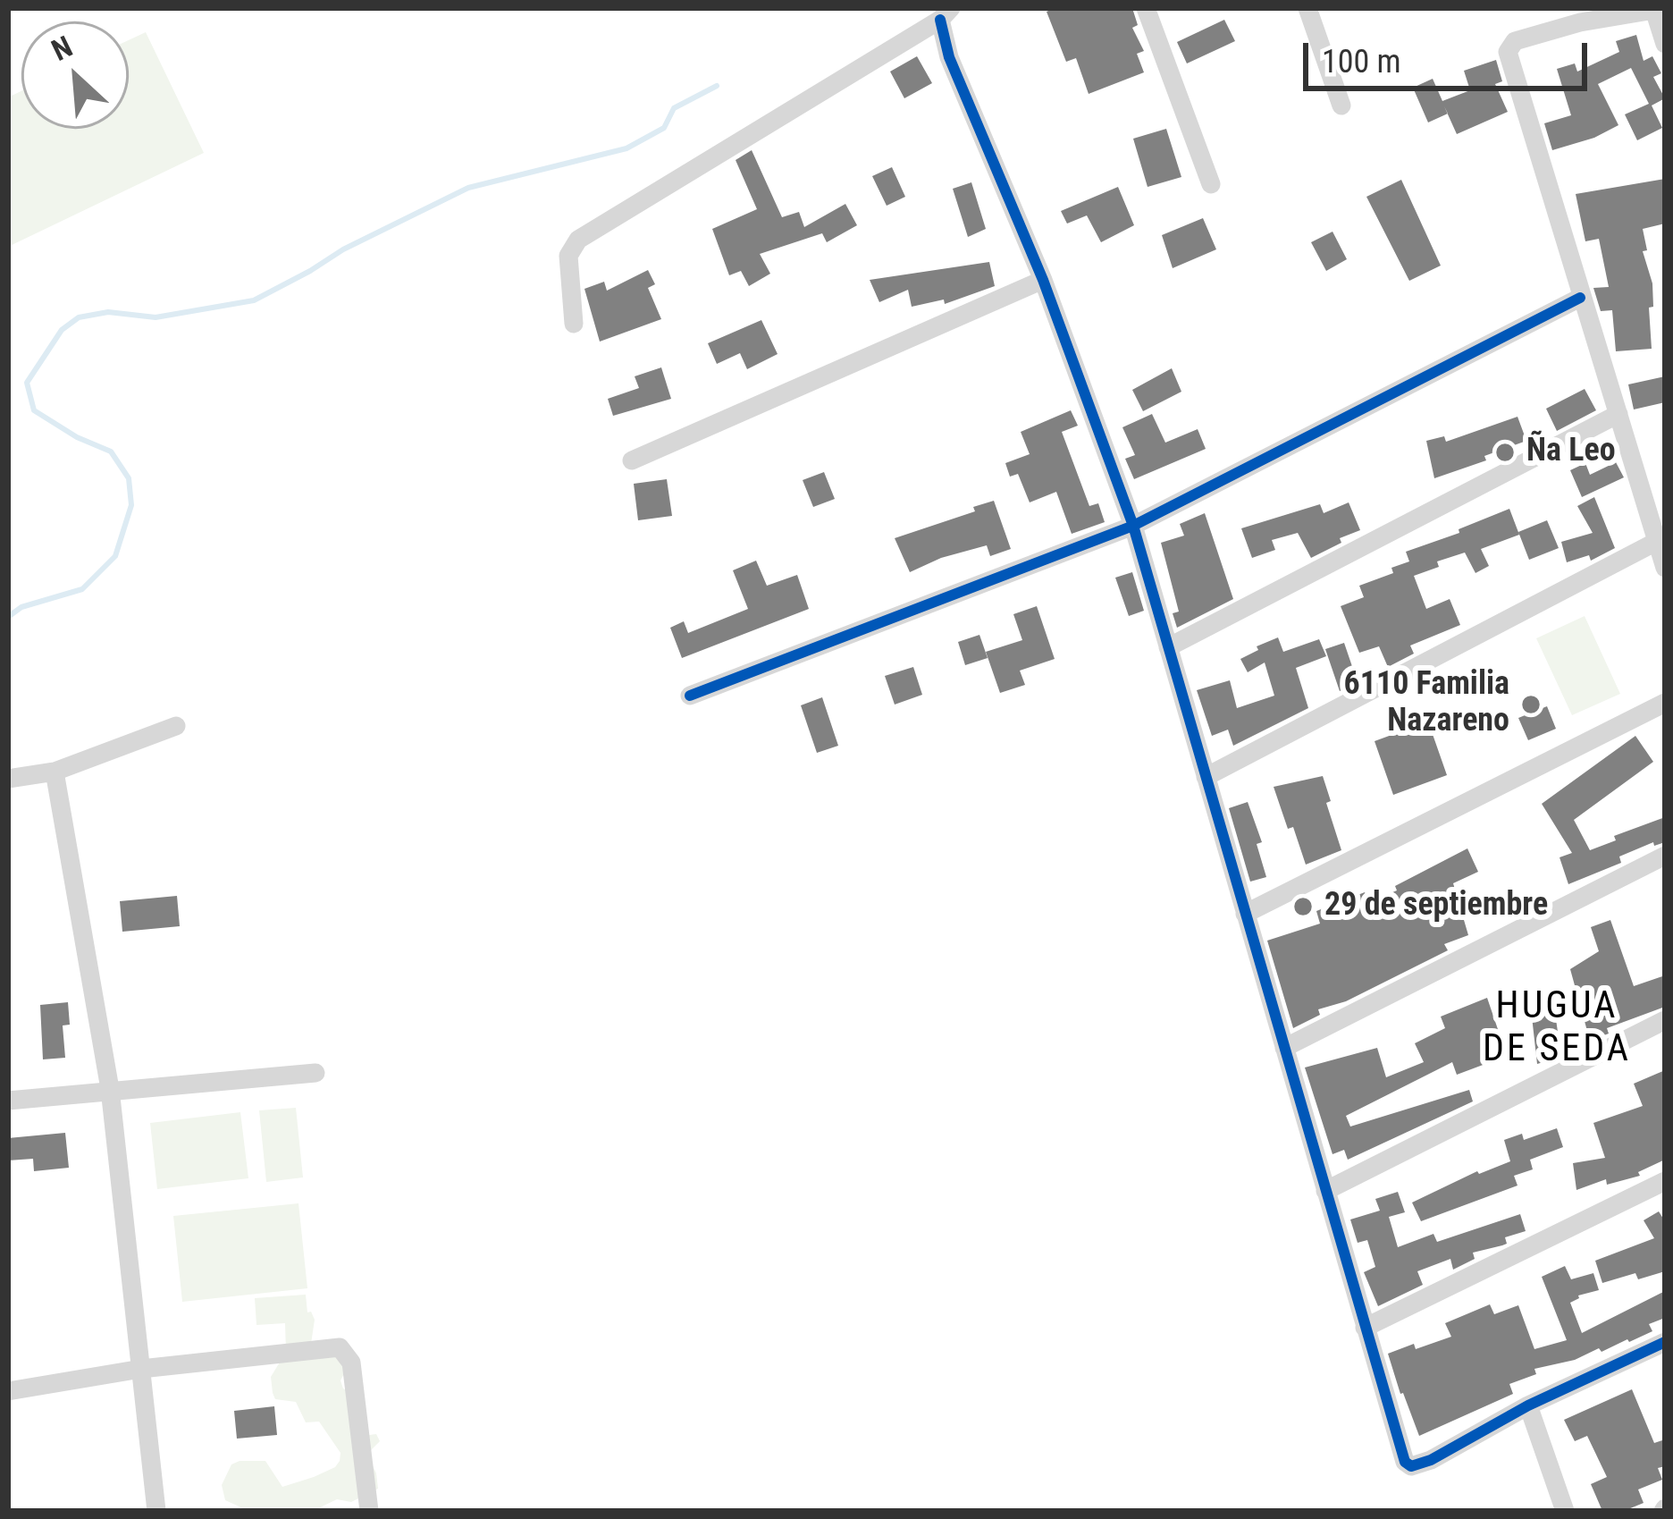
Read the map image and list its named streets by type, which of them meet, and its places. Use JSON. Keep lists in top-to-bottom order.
{
  "districts": ["HUGUA DE SEDA"],
  "places": ["Ña Leo", "6110 Familia Nazareno", "29 de septiembre"],
  "scale_bar": "100 m",
  "north": "top left"
}
